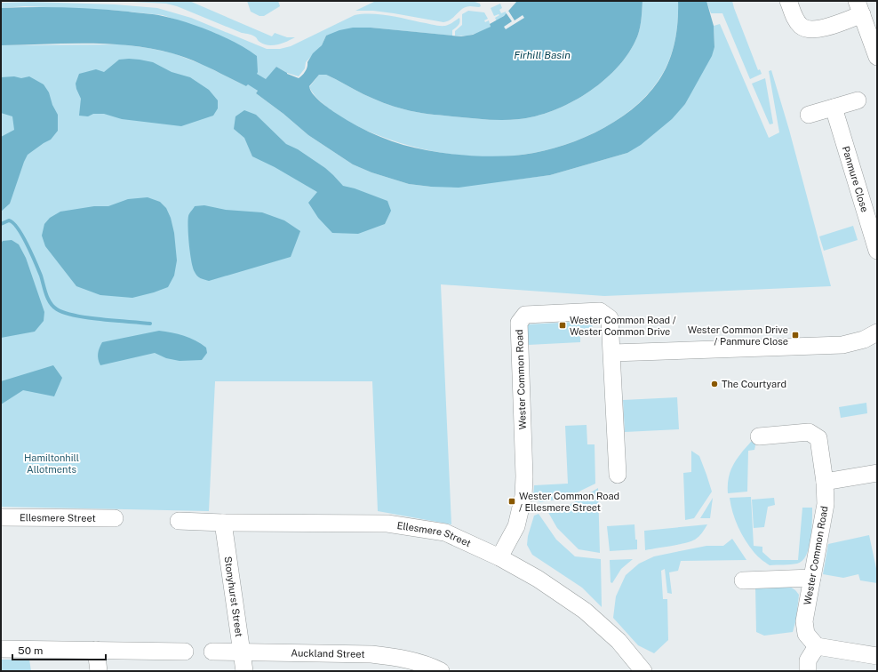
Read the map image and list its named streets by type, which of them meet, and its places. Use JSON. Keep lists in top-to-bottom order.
{
  "streets": {
    "street": [
      "Panmure Close",
      "Wester Common Road",
      "Ellesmere Street",
      "Stonyhurst Street",
      "Auckland Street"
    ]
  },
  "crossings": [
    ["Wester Common Road", "Ellesmere Street"],
    ["Ellesmere Street", "Stonyhurst Street"],
    ["Stonyhurst Street", "Auckland Street"]
  ],
  "water": ["Firhill Basin"],
  "parks": ["Hamiltonhill Allotments"],
  "places": {
    "transit": ["Wester Common Road / Wester Common Drive", "Wester Common Drive / Panmure Close", "Wester Common Road / Ellesmere Street"],
    "other": ["The Courtyard"]
  },
  "scale_bar": "50 m"
}
